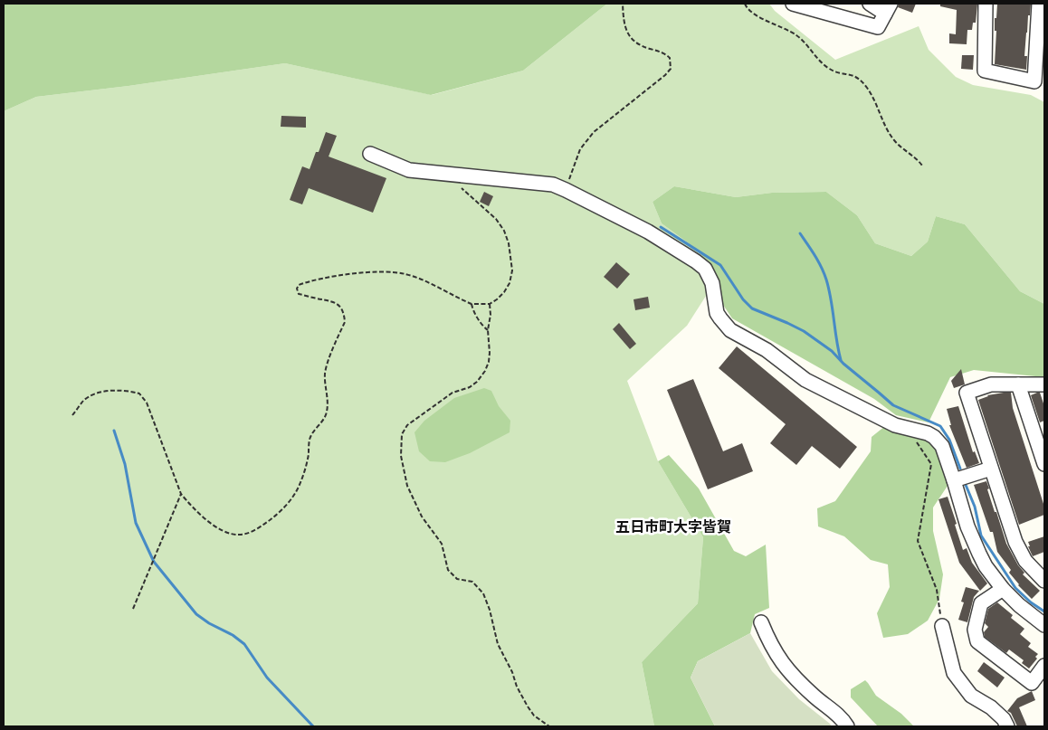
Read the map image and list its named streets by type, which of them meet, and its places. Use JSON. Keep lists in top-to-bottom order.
{
  "districts": ["五日市町大字皆賀"]
}
